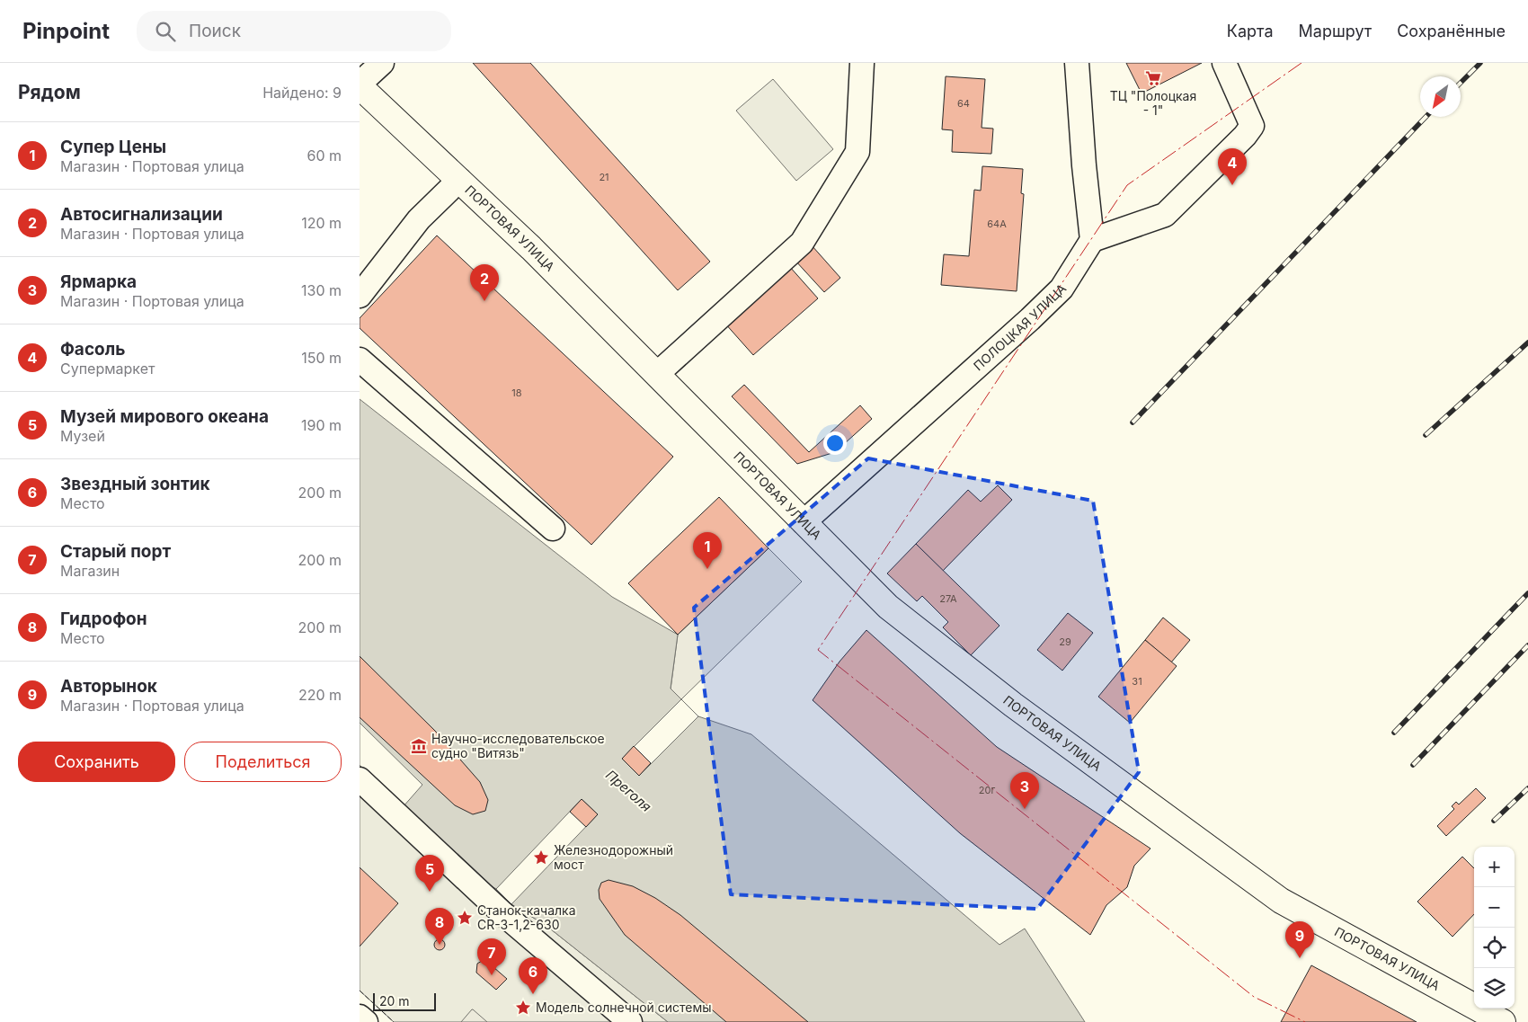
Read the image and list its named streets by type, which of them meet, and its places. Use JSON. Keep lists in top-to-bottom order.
{
  "streets": {
    "main road": ["ПОРТОВАЯ УЛИЦА"],
    "street": ["ПОЛОЦКАЯ УЛИЦА"]
  },
  "crossings": [
    ["ПОРТОВАЯ УЛИЦА", "ПОЛОЦКАЯ УЛИЦА"]
  ],
  "water": ["Преголя"],
  "places": {
    "supermarket": ["ТЦ \"Полоцкая - 1\""],
    "museum": ["Научно-исследовательское судно \"Витязь\""],
    "place": ["Железнодорожный мост", "Станок-качалка CR-3-1,2-630", "Модель солнечной системы"]
  },
  "house_numbers": [
    "64",
    "21",
    "64А",
    "18",
    "27А",
    "29",
    "31",
    "20г"
  ],
  "scale_bar": "20 m",
  "north": "bottom left",
  "page": {
    "header": "Pinpoint",
    "search": "Поиск",
    "nav": ["Карта", "Маршрут", "Сохранённые"],
    "heading": ["Рядом", "Найдено: 9"],
    "list": [
      {
        "mark": "1",
        "name": "Супер Цены",
        "note": "Магазин · Портовая улица",
        "value": "60 m"
      },
      {
        "mark": "2",
        "name": "Автосигнализации",
        "note": "Магазин · Портовая улица",
        "value": "120 m"
      },
      {
        "mark": "3",
        "name": "Ярмарка",
        "note": "Магазин · Портовая улица",
        "value": "130 m"
      },
      {
        "mark": "4",
        "name": "Фасоль",
        "note": "Супермаркет",
        "value": "150 m"
      },
      {
        "mark": "5",
        "name": "Музей мирового океана",
        "note": "Музей",
        "value": "190 m"
      },
      {
        "mark": "6",
        "name": "Звездный зонтик",
        "note": "Место",
        "value": "200 m"
      },
      {
        "mark": "7",
        "name": "Старый порт",
        "note": "Магазин",
        "value": "200 m"
      },
      {
        "mark": "8",
        "name": "Гидрофон",
        "note": "Место",
        "value": "200 m"
      },
      {
        "mark": "9",
        "name": "Авторынок",
        "note": "Магазин · Портовая улица",
        "value": "220 m"
      }
    ],
    "pins": [
      "4",
      "2",
      "1",
      "3",
      "5",
      "8",
      "9",
      "7",
      "6"
    ],
    "buttons": ["Сохранить", "Поделиться"],
    "map_buttons": ["+", "−"],
    "scale": "20 m"
  }
}
